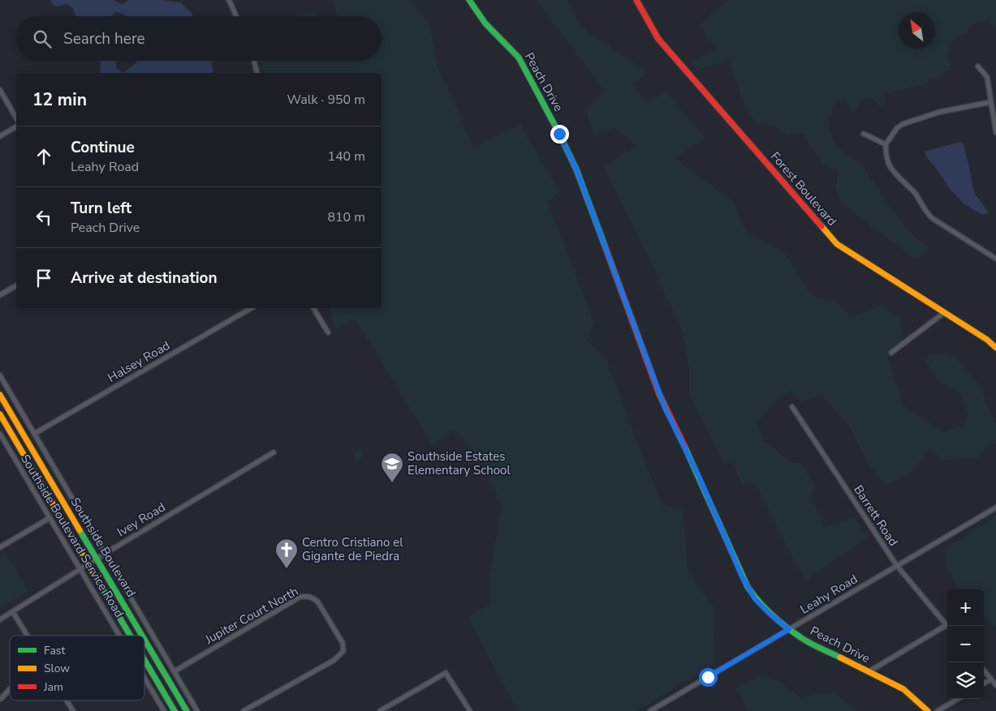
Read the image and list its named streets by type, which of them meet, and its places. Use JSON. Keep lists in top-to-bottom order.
{
  "streets": {
    "main road": ["Peach Drive", "Forest Boulevard", "Southside Boulevard"],
    "street": [
      "Halsey Road",
      "Barrett Road",
      "Ivey Road",
      "Southside Boulevard Service Road",
      "Leahy Road",
      "Jupiter Court North"
    ]
  },
  "crossings": [
    ["Peach Drive", "Leahy Road"],
    ["Halsey Road", "Southside Boulevard Service Road"],
    ["Barrett Road", "Leahy Road"],
    ["Ivey Road", "Southside Boulevard Service Road"],
    ["Ivey Road", "Southside Boulevard"],
    ["Southside Boulevard Service Road", "Jupiter Court North"]
  ],
  "places": {
    "school or university": ["Southside Estates Elementary School"],
    "church": ["Centro Cristiano el Gigante de Piedra"]
  },
  "legend": ["Fast", "Slow", "Jam"],
  "north": "top left",
  "page": {
    "search": "Search here",
    "heading": ["12 min", "Walk · 950 m"],
    "list": [
      ["Continue", "Leahy Road", "140 m"],
      ["Turn left", "Peach Drive", "810 m"],
      "Arrive at destination"
    ],
    "map_buttons": ["+", "−"]
  }
}
